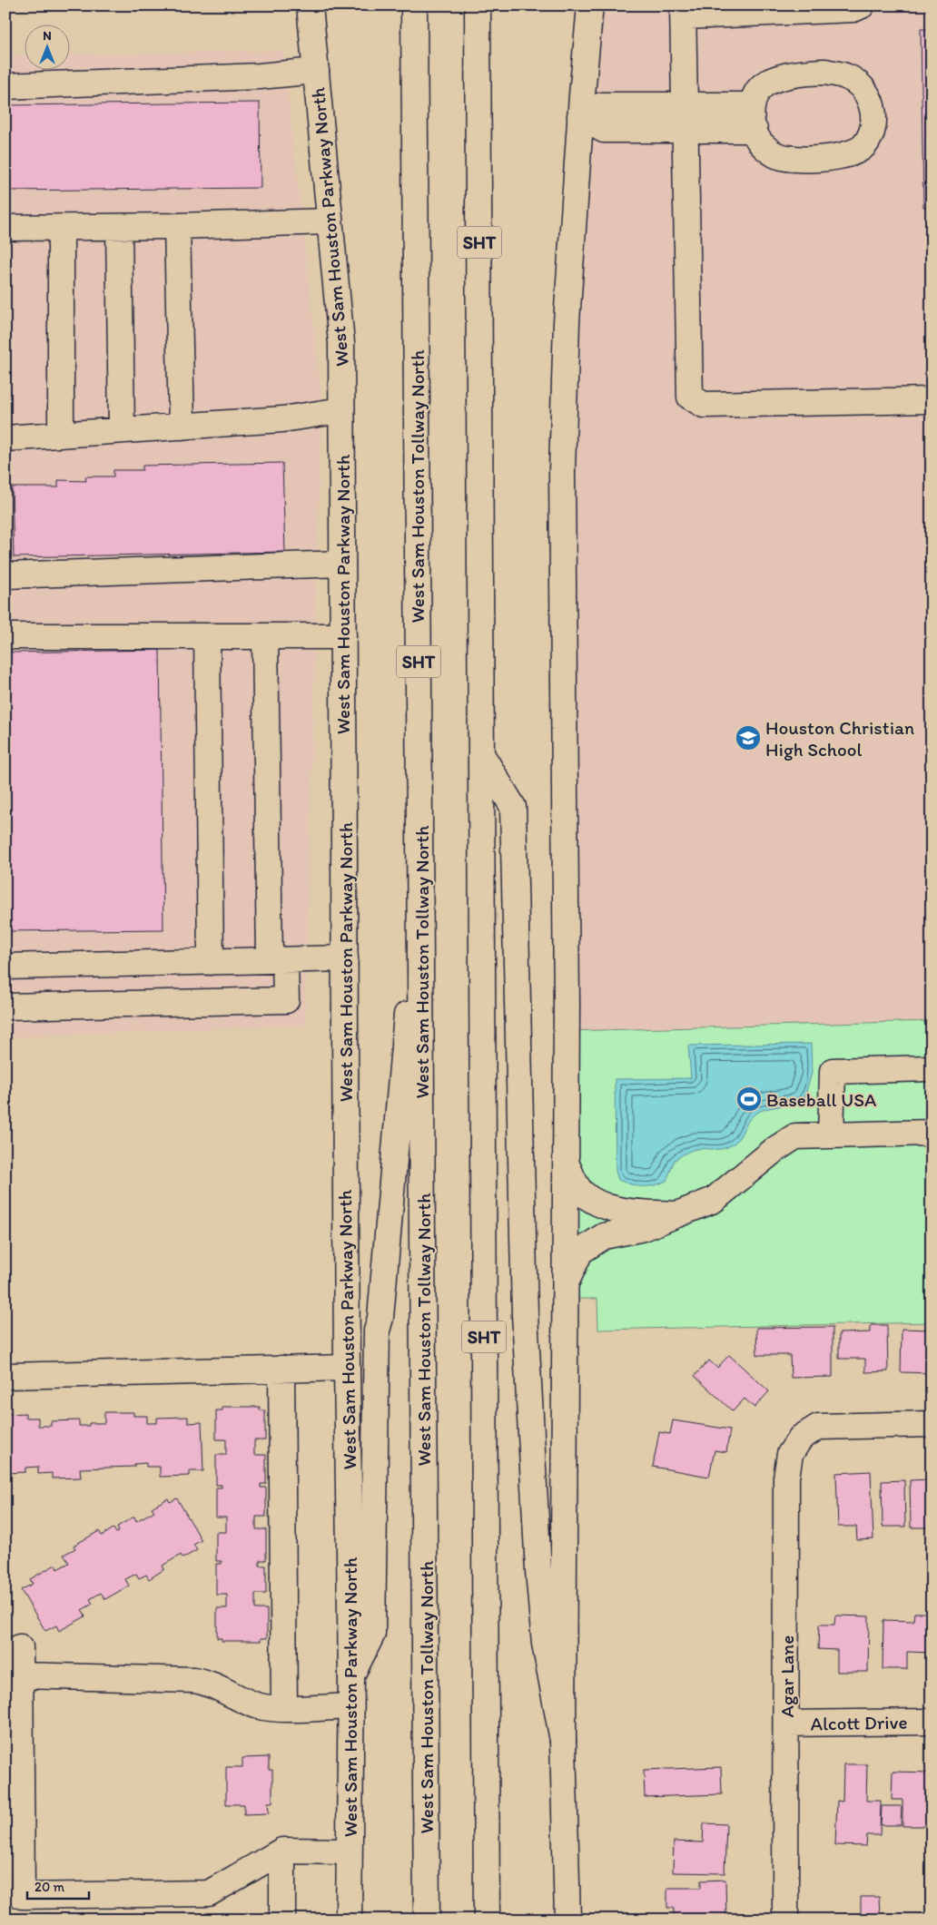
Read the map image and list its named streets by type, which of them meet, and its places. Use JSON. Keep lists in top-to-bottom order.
{
  "streets": {
    "main road": [
      "West Sam Houston Parkway North",
      "SHT",
      "West Sam Houston Tollway North",
      "Agar Lane",
      "Alcott Drive"
    ]
  },
  "crossings": [
    ["Agar Lane", "Alcott Drive"]
  ],
  "places": {
    "school or university": ["Houston Christian High School"],
    "sports": ["Baseball USA"]
  },
  "scale_bar": "20 m",
  "north": "top"
}
